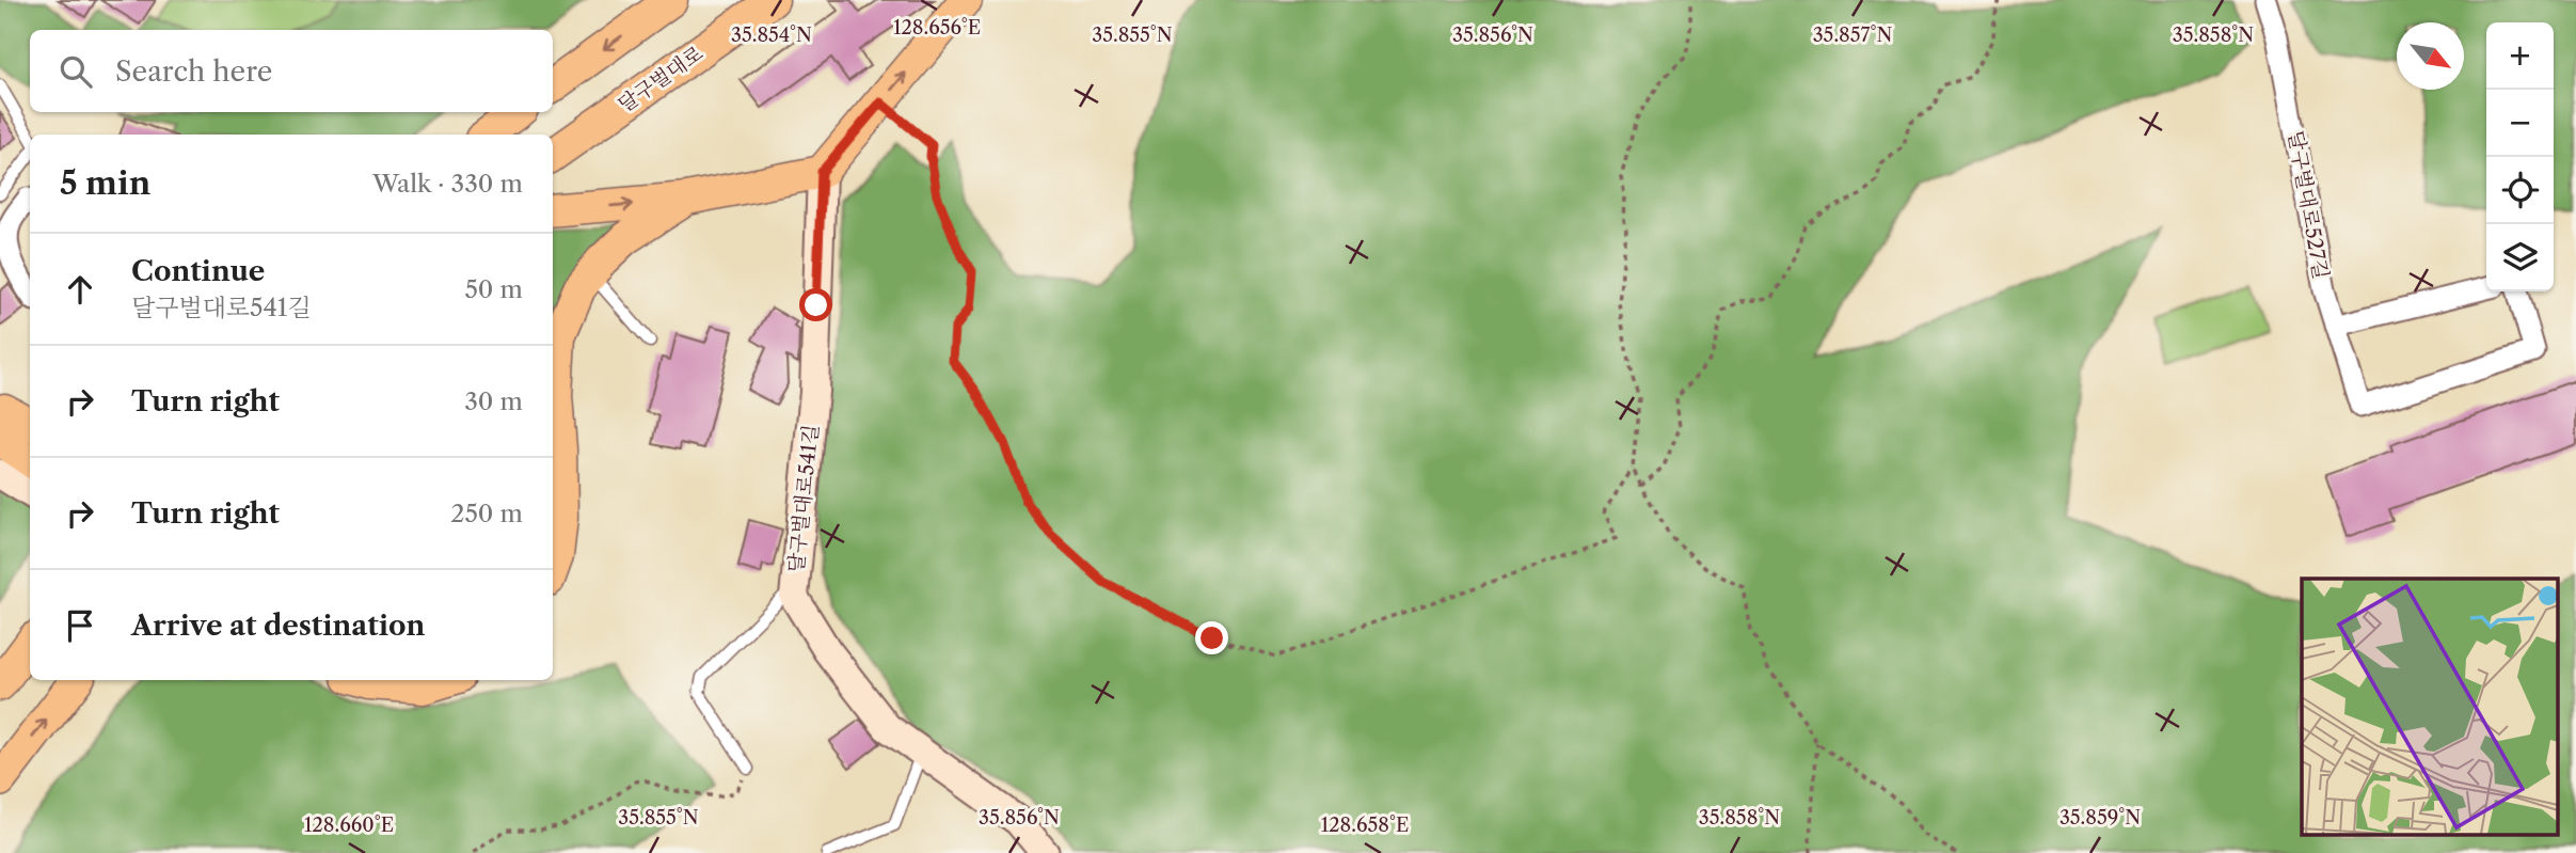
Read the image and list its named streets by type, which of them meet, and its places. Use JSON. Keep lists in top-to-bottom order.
{
  "streets": {
    "main road": ["달구벌대로"],
    "street": ["달구벌대로527길", "달구벌대로541길"]
  },
  "north": "bottom right",
  "page": {
    "map_buttons": ["+", "−"],
    "search": "Search here",
    "heading": ["5 min", "Walk · 330 m"],
    "list": [
      ["Continue", "달구벌대로541길", "50 m"],
      ["Turn right", "30 m"],
      ["Turn right", "250 m"],
      "Arrive at destination"
    ]
  },
  "coordinates": [
    "128.656°E",
    "35.856°N",
    "35.854°N",
    "35.855°N",
    "35.857°N",
    "35.858°N",
    "35.859°N",
    "128.660°E",
    "128.658°E"
  ]
}
